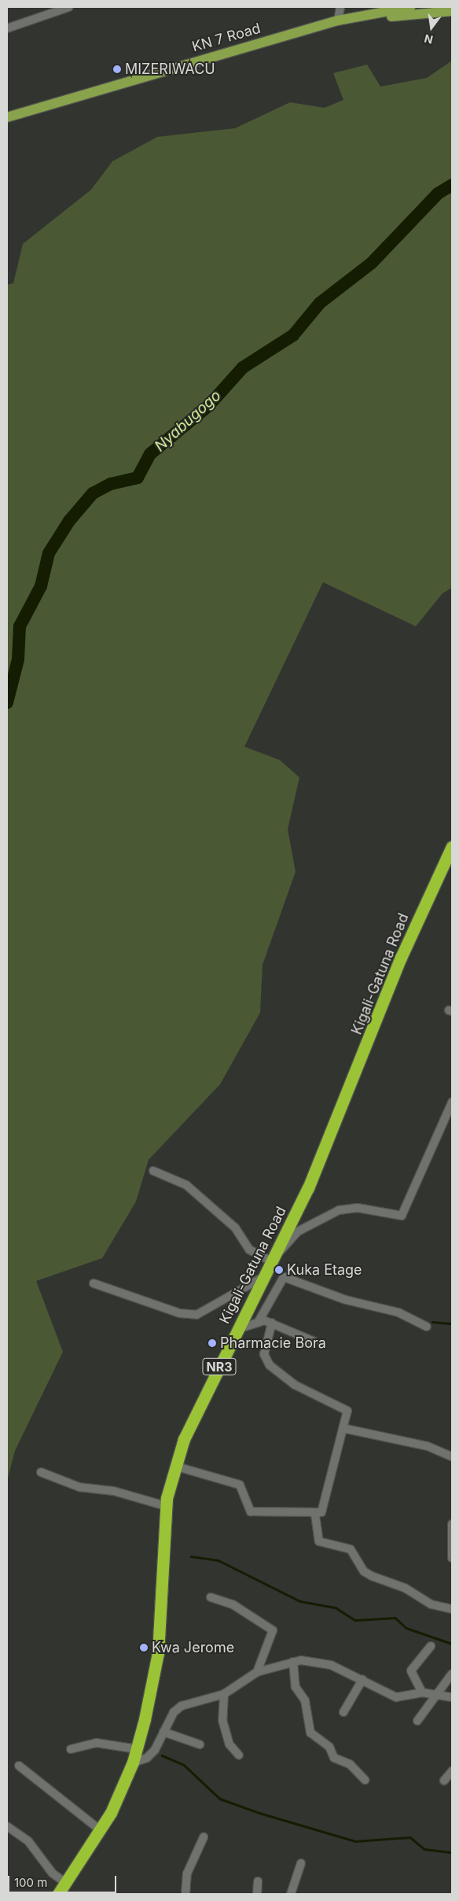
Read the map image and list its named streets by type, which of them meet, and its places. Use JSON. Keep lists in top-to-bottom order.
{
  "streets": {
    "highway": ["Kigali-Gatuna Road", "NR3"],
    "main road": ["KN 7 Road"]
  },
  "water": ["Nyabugogo"],
  "places": [
    "MIZERIWACU",
    "Kuka Etage",
    "Pharmacie Bora",
    "Kwa Jerome"
  ],
  "scale_bar": "100 m",
  "north": "bottom"
}
